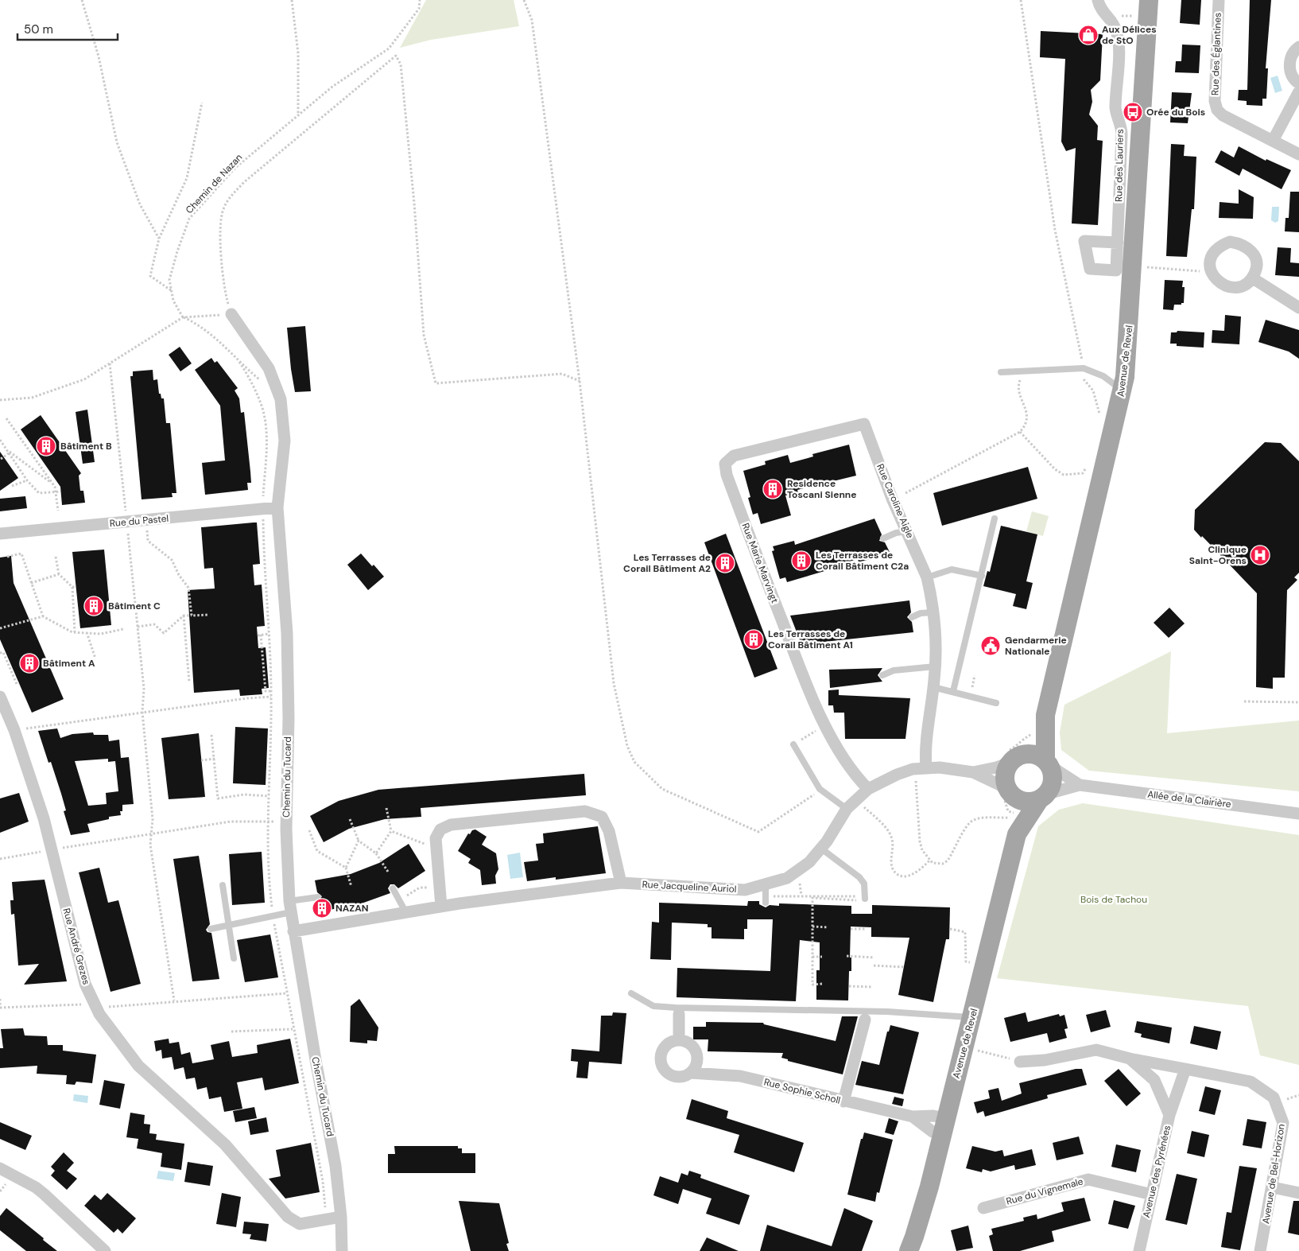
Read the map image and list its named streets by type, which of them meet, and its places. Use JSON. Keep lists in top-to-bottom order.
{
  "streets": {
    "main road": ["Avenue de Revel"],
    "street": [
      "Rue des Églantines",
      "Rue des Lauriers",
      "Rue Caroline Aigle",
      "Rue du Pastel",
      "Rue Marie Marvingt",
      "Chemin du Tucard",
      "Allée de la Clairière",
      "Rue Jacqueline Auriol",
      "Rue André Grezes",
      "Rue Sophie Scholl",
      "Avenue des Pyrénées",
      "Avenue de Bel-Horizon",
      "Rue du Vignemale"
    ],
    "path": ["Chemin de Nazan"]
  },
  "crossings": [
    ["Avenue de Revel", "Allée de la Clairière"],
    ["Avenue de Revel", "Rue Jacqueline Auriol"],
    ["Avenue de Revel", "Rue Sophie Scholl"],
    ["Rue Caroline Aigle", "Rue Marie Marvingt"],
    ["Rue Caroline Aigle", "Rue Jacqueline Auriol"],
    ["Rue du Pastel", "Chemin du Tucard"],
    ["Rue Marie Marvingt", "Rue Jacqueline Auriol"],
    ["Chemin du Tucard", "Rue Jacqueline Auriol"],
    ["Chemin du Tucard", "Rue André Grezes"],
    ["Allée de la Clairière", "Rue Jacqueline Auriol"],
    ["Avenue des Pyrénées", "Avenue de Bel-Horizon"],
    ["Avenue des Pyrénées", "Rue du Vignemale"]
  ],
  "parks": ["Bois de Tachou"],
  "places": {
    "shop": ["Aux Délices de StO"],
    "bus stop": ["Orée du Bois"],
    "building": [
      "Bâtiment B",
      "Residence Toscani Sienne",
      "Les Terrasses de Corail Bâtiment C2a",
      "Les Terrasses de Corail Bâtiment A2",
      "Bâtiment C",
      "Les Terrasses de Corail Bâtiment A1",
      "Bâtiment A",
      "NAZAN"
    ],
    "hospital": ["Clinique Saint-Orens"],
    "public building": ["Gendarmerie Nationale"]
  },
  "scale_bar": "50 m"
}
